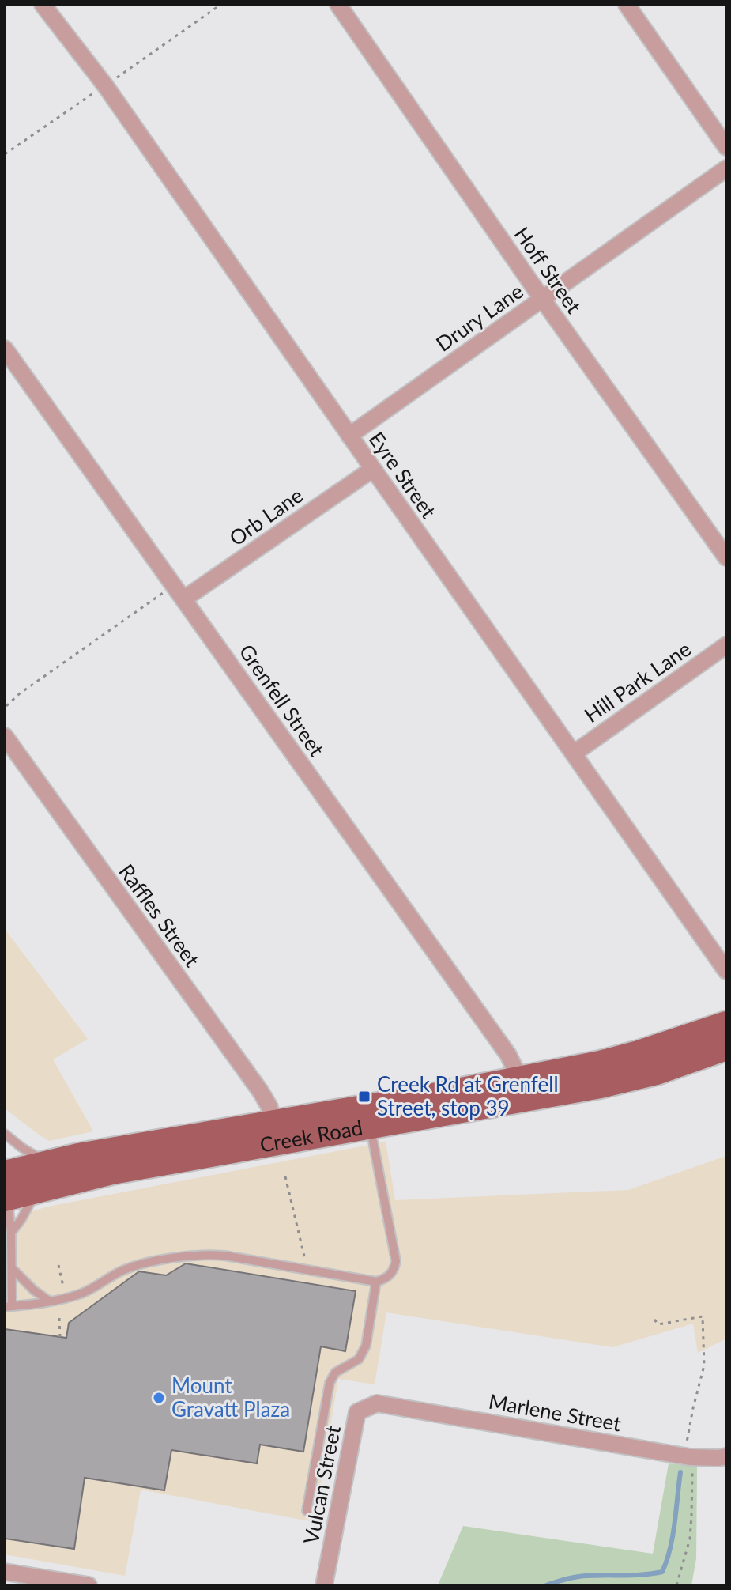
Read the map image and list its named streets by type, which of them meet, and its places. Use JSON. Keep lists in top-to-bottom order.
{
  "streets": {
    "main road": ["Creek Road"],
    "street": [
      "Hoff Street",
      "Drury Lane",
      "Eyre Street",
      "Orb Lane",
      "Hill Park Lane",
      "Grenfell Street",
      "Raffles Street",
      "Marlene Street",
      "Vulcan Street"
    ]
  },
  "crossings": [
    ["Hoff Street", "Drury Lane"],
    ["Drury Lane", "Eyre Street"],
    ["Eyre Street", "Orb Lane"],
    ["Eyre Street", "Hill Park Lane"],
    ["Orb Lane", "Grenfell Street"],
    ["Grenfell Street", "Creek Road"],
    ["Raffles Street", "Creek Road"],
    ["Marlene Street", "Vulcan Street"]
  ],
  "places": {
    "transit": ["Creek Rd at Grenfell Street, stop 39"],
    "other": ["Mount Gravatt Plaza"]
  }
}
